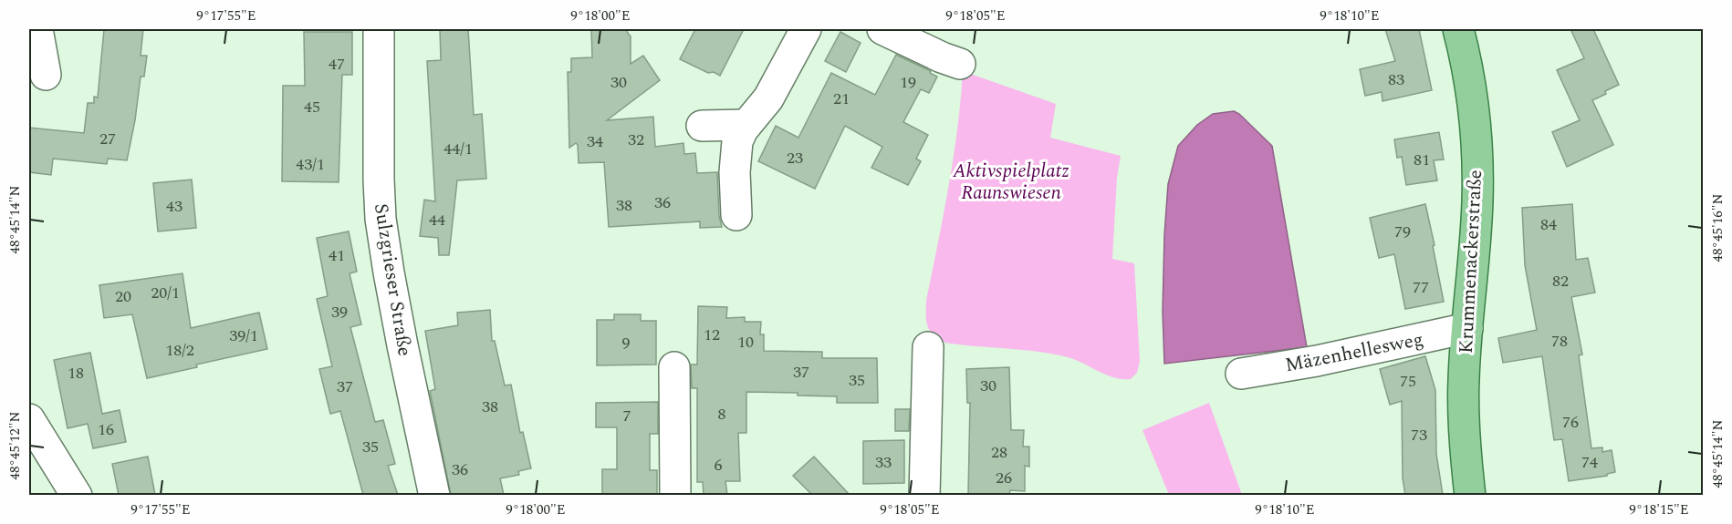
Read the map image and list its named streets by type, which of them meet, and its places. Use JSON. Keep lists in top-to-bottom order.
{
  "streets": {
    "main road": ["Krummenackerstraße"],
    "street": ["Sulzgrieser Straße", "Mäzenhellesweg"]
  },
  "crossings": [
    ["Krummenackerstraße", "Mäzenhellesweg"]
  ],
  "parks": ["Aktivspielplatz Raunswiesen"],
  "house_numbers": [
    "47",
    "83",
    "30",
    "19",
    "21",
    "45",
    "27",
    "32",
    "34",
    "44/1",
    "23",
    "81",
    "43/1",
    "36",
    "38",
    "43",
    "44",
    "84",
    "79",
    "41",
    "82",
    "77",
    "20/1",
    "20",
    "39",
    "12",
    "39/1",
    "78",
    "10",
    "9",
    "18/2",
    "37",
    "18",
    "35",
    "75",
    "30",
    "37",
    "38",
    "8",
    "7",
    "76",
    "16",
    "73",
    "35",
    "28",
    "33",
    "74",
    "6",
    "36",
    "26"
  ],
  "coordinates": [
    "9°17'55\"E",
    "9°18'00\"E",
    "9°18'05\"E",
    "9°18'10\"E",
    "48°45'14\"N",
    "48°45'16\"N",
    "48°45'12\"N",
    "9°18'15\"E"
  ]
}
